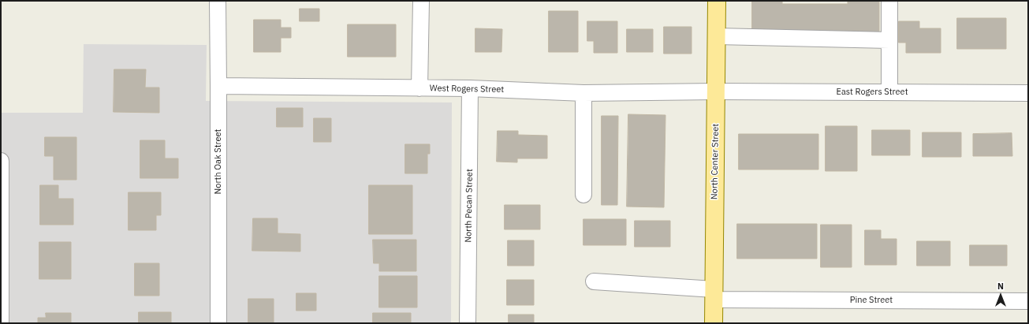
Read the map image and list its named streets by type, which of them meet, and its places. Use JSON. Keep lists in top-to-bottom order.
{
  "streets": {
    "main road": ["North Center Street"],
    "street": [
      "West Rogers Street",
      "East Rogers Street",
      "North Oak Street",
      "North Pecan Street",
      "Pine Street"
    ]
  },
  "crossings": [
    ["West Rogers Street", "East Rogers Street"],
    ["West Rogers Street", "North Oak Street"],
    ["West Rogers Street", "North Center Street"],
    ["West Rogers Street", "North Pecan Street"],
    ["East Rogers Street", "North Center Street"],
    ["North Center Street", "Pine Street"]
  ],
  "north": "top"
}
